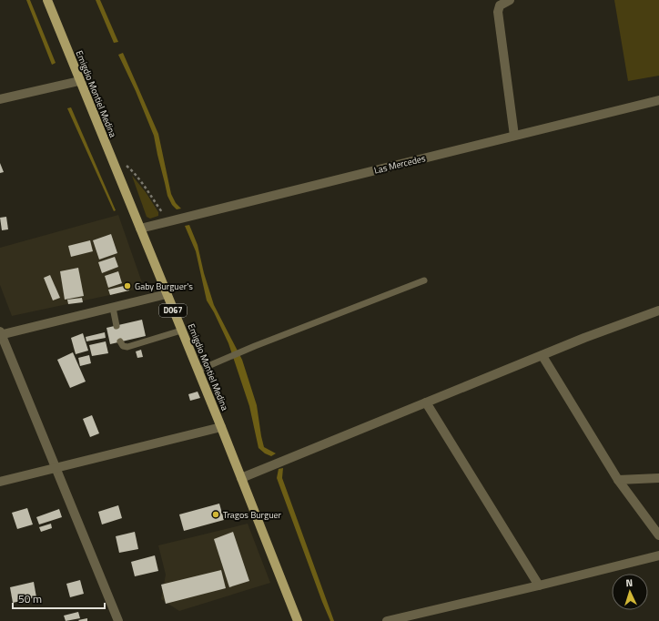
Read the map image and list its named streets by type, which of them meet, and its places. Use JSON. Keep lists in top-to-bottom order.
{
  "streets": {
    "main road": ["Emigdio Montiel Medina", "D067"],
    "street": ["Las Mercedes"]
  },
  "crossings": [
    ["Emigdio Montiel Medina", "Las Mercedes"]
  ],
  "places": ["Gaby Burguer's", "Tragos Burguer"],
  "scale_bar": "50 m",
  "north": "top"
}
